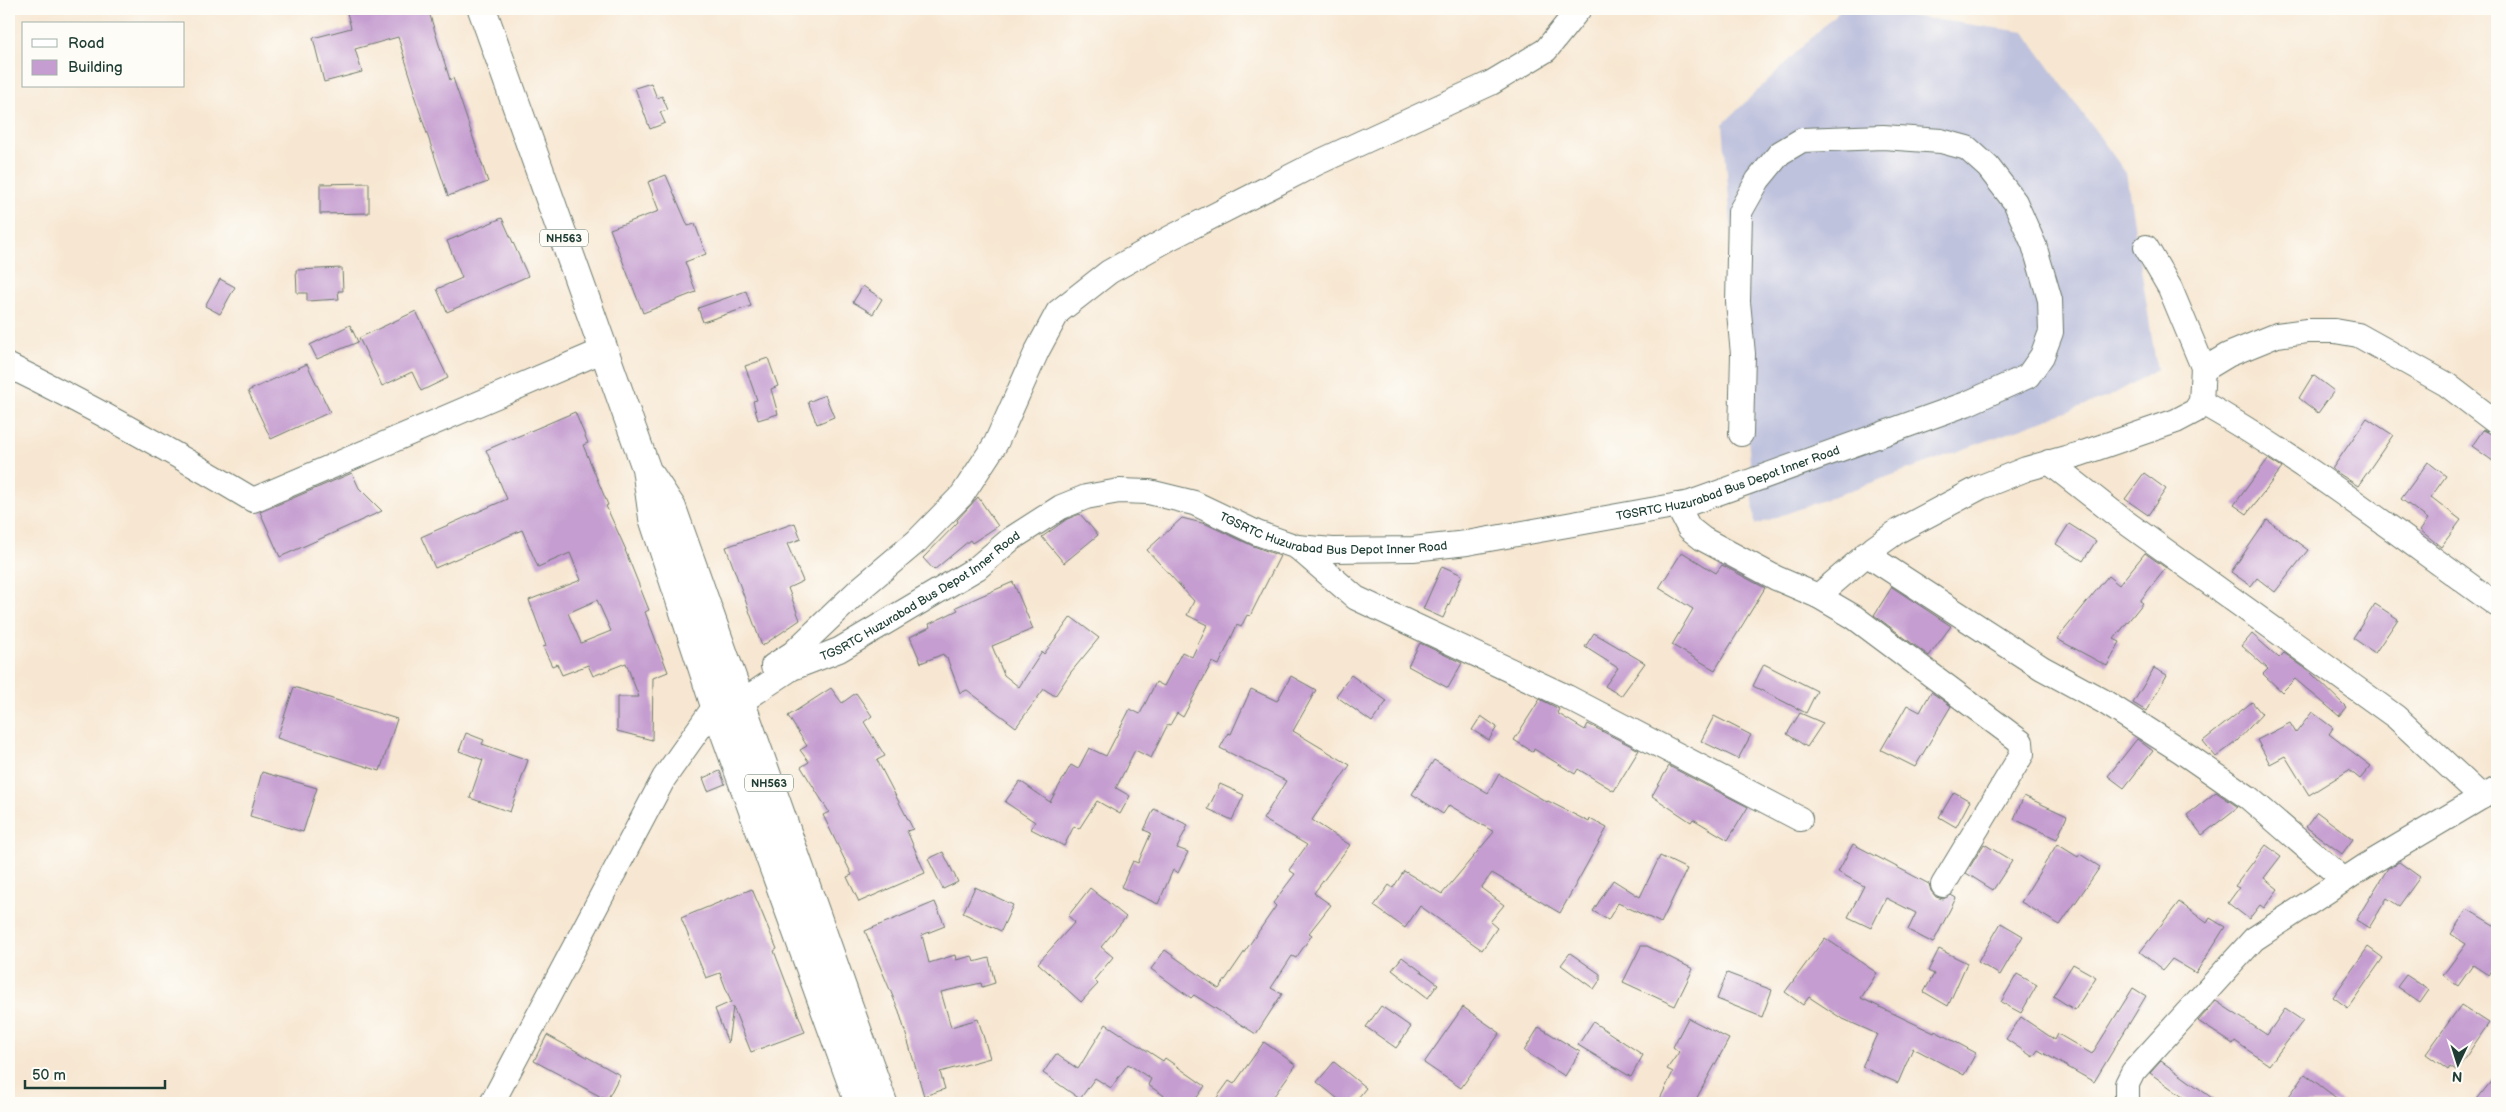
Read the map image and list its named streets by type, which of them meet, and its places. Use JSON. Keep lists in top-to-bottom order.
{
  "streets": {
    "highway": ["NH563"],
    "street": ["TGSRTC Huzurabad Bus Depot Inner Road"]
  },
  "crossings": [
    ["NH563", "TGSRTC Huzurabad Bus Depot Inner Road"]
  ],
  "legend": ["Road", "Building"],
  "scale_bar": "50 m",
  "north": "bottom"
}
